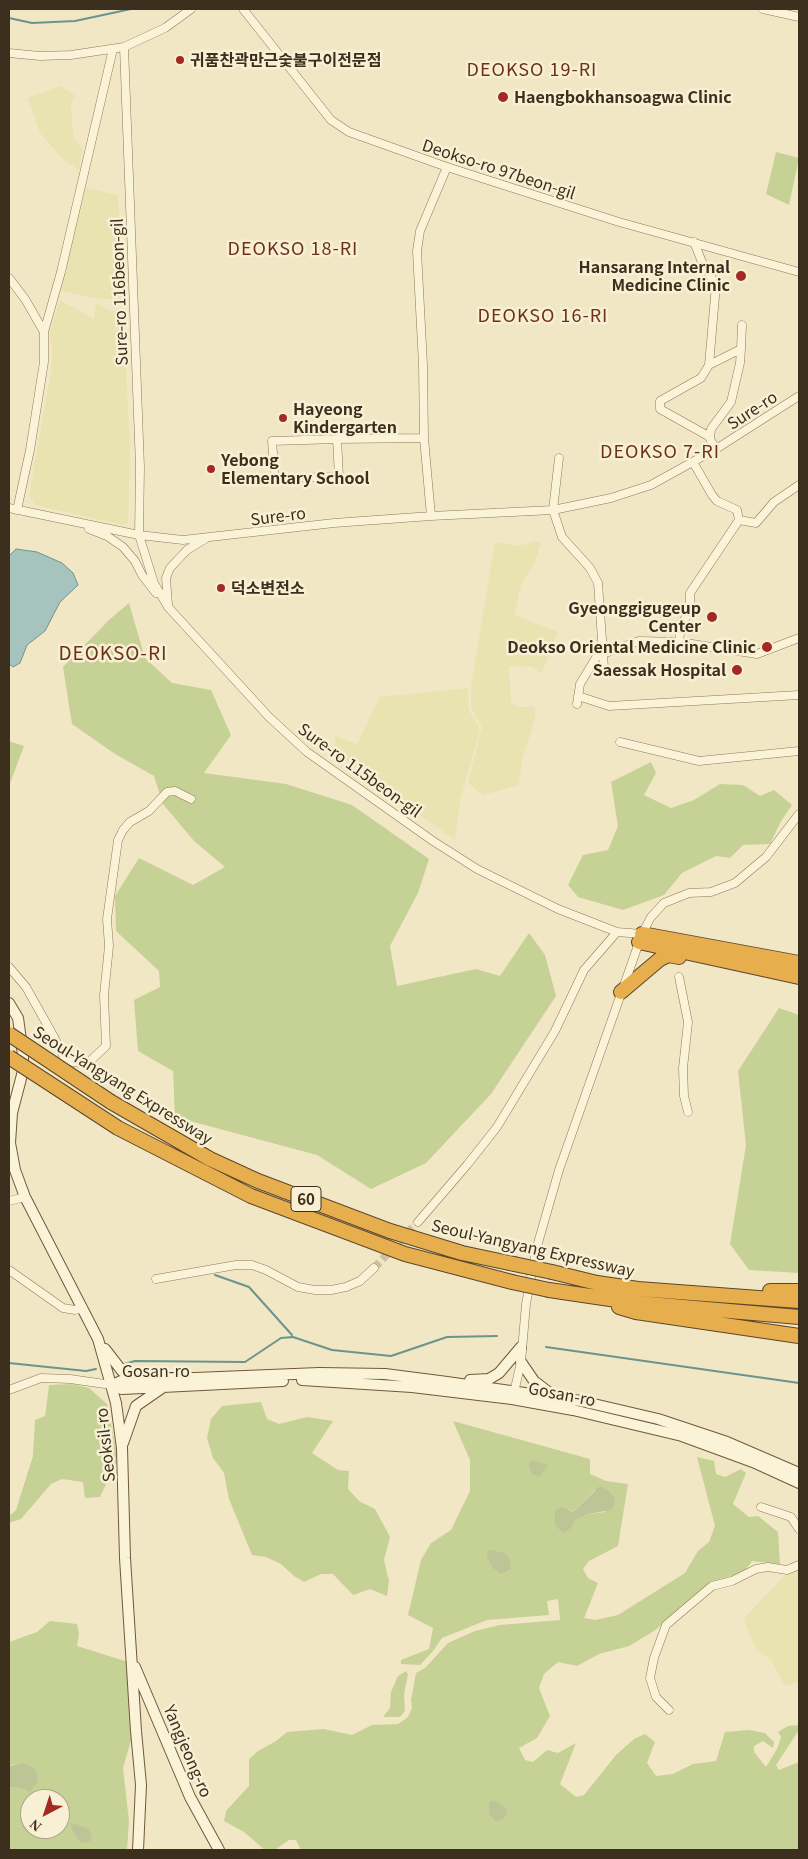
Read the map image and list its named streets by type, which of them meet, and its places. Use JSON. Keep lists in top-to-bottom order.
{
  "streets": {
    "highway": ["Seoul-Yangyang Expressway", "60"],
    "street": [
      "Deokso-ro 97beon-gil",
      "Sure-ro 116beon-gil",
      "Sure-ro",
      "Sure-ro 115beon-gil",
      "Gosan-ro",
      "Seoksil-ro",
      "Yangjeong-ro"
    ]
  },
  "crossings": [
    ["Sure-ro 116beon-gil", "Sure-ro"],
    ["Sure-ro 116beon-gil", "Sure-ro 115beon-gil"],
    ["Sure-ro", "Sure-ro 115beon-gil"],
    ["Gosan-ro", "Seoksil-ro"],
    ["Seoksil-ro", "Yangjeong-ro"]
  ],
  "districts": [
    "DEOKSO 19-RI",
    "DEOKSO 18-RI",
    "DEOKSO 16-RI",
    "DEOKSO 7-RI",
    "DEOKSO-RI"
  ],
  "places": [
    "귀품찬곽만근숯불구이전문점",
    "Haengbokhansoagwa Clinic",
    "Hansarang Internal Medicine Clinic",
    "Hayeong Kindergarten",
    "Yebong Elementary School",
    "덕소변전소",
    "Gyeonggigugeup Center",
    "Deokso Oriental Medicine Clinic",
    "Saessak Hospital"
  ],
  "north": "bottom left"
}
